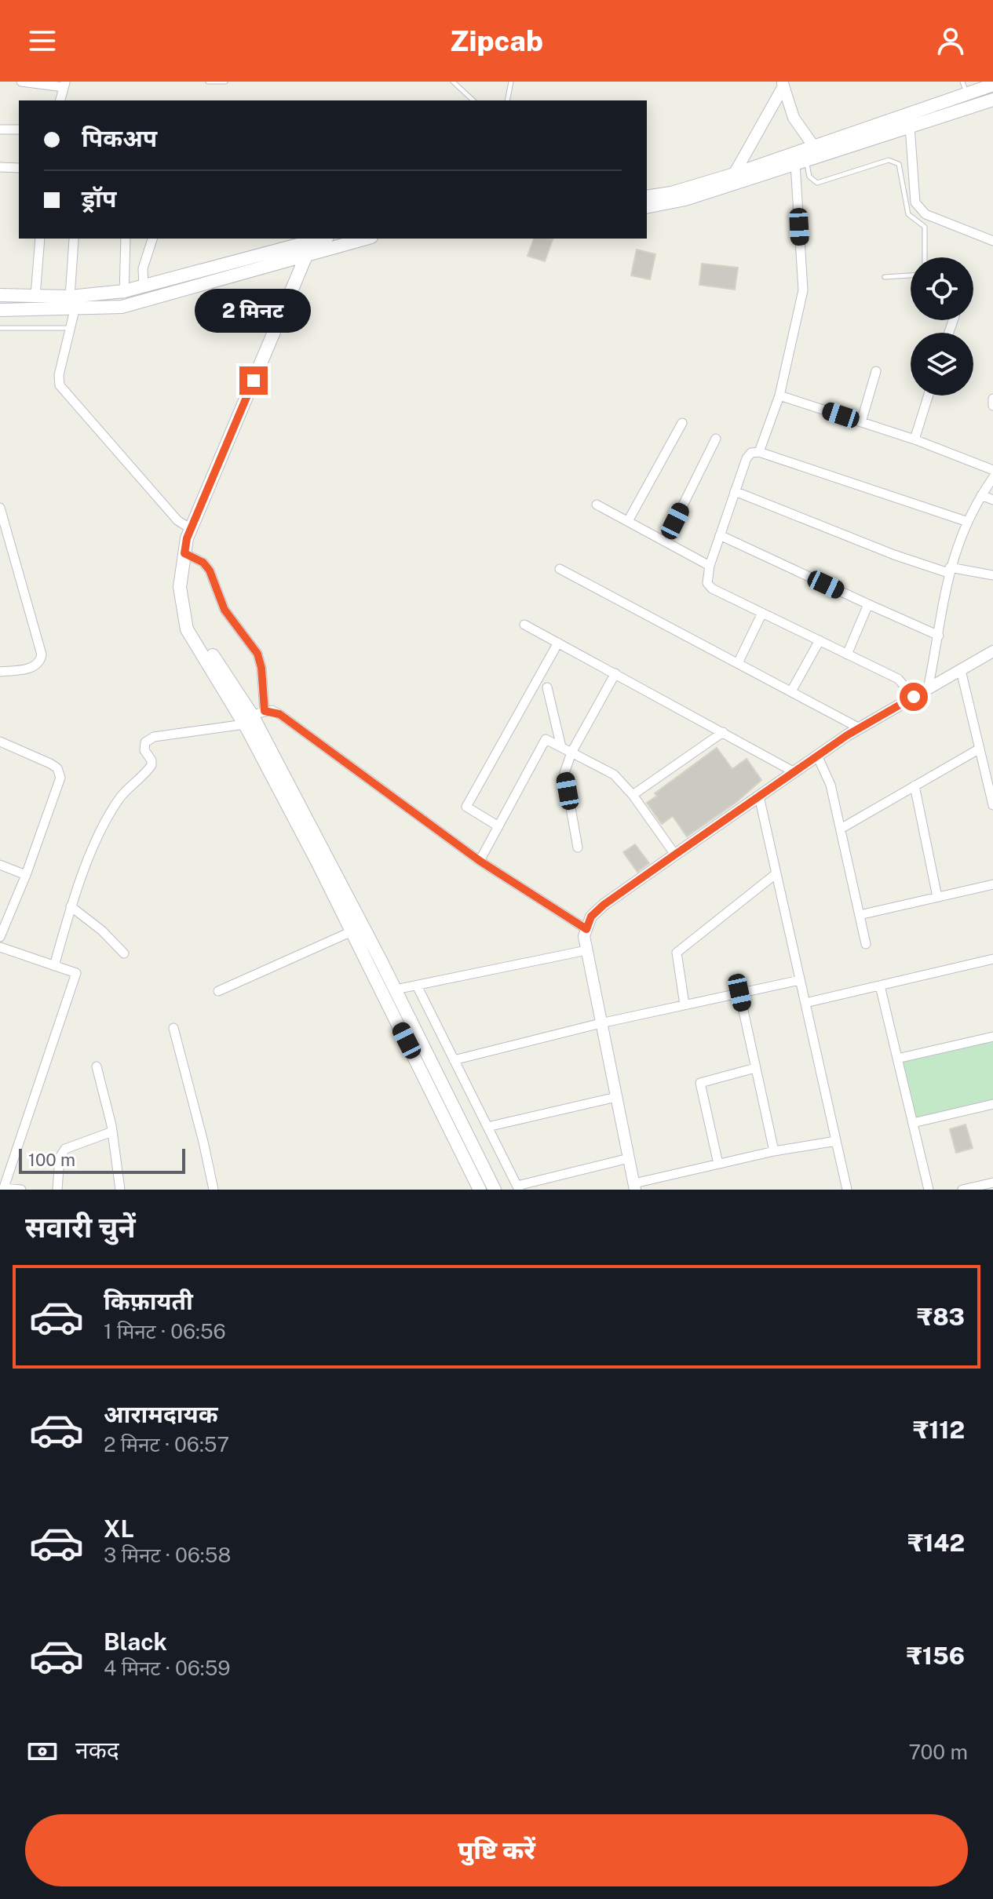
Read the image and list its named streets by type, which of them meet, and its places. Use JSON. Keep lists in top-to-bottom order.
{
  "scale_bar": "100 m",
  "page": {
    "header": "Zipcab",
    "banner": ["पिकअप", "ड्रॉप"],
    "bubble": "2 मिनट",
    "scale": "100 m",
    "heading": "सवारी चुनें",
    "list": [
      {
        "name": "किफ़ायती",
        "note": "1 मिनट · 06:56",
        "value": "₹83"
      },
      {
        "name": "आरामदायक",
        "note": "2 मिनट · 06:57",
        "value": "₹112"
      },
      {
        "name": "XL",
        "note": "3 मिनट · 06:58",
        "value": "₹142"
      },
      {
        "name": "Black",
        "note": "4 मिनट · 06:59",
        "value": "₹156"
      }
    ],
    "pay": ["नकद", "700 m"],
    "buttons": "पुष्टि करें"
  }
}
